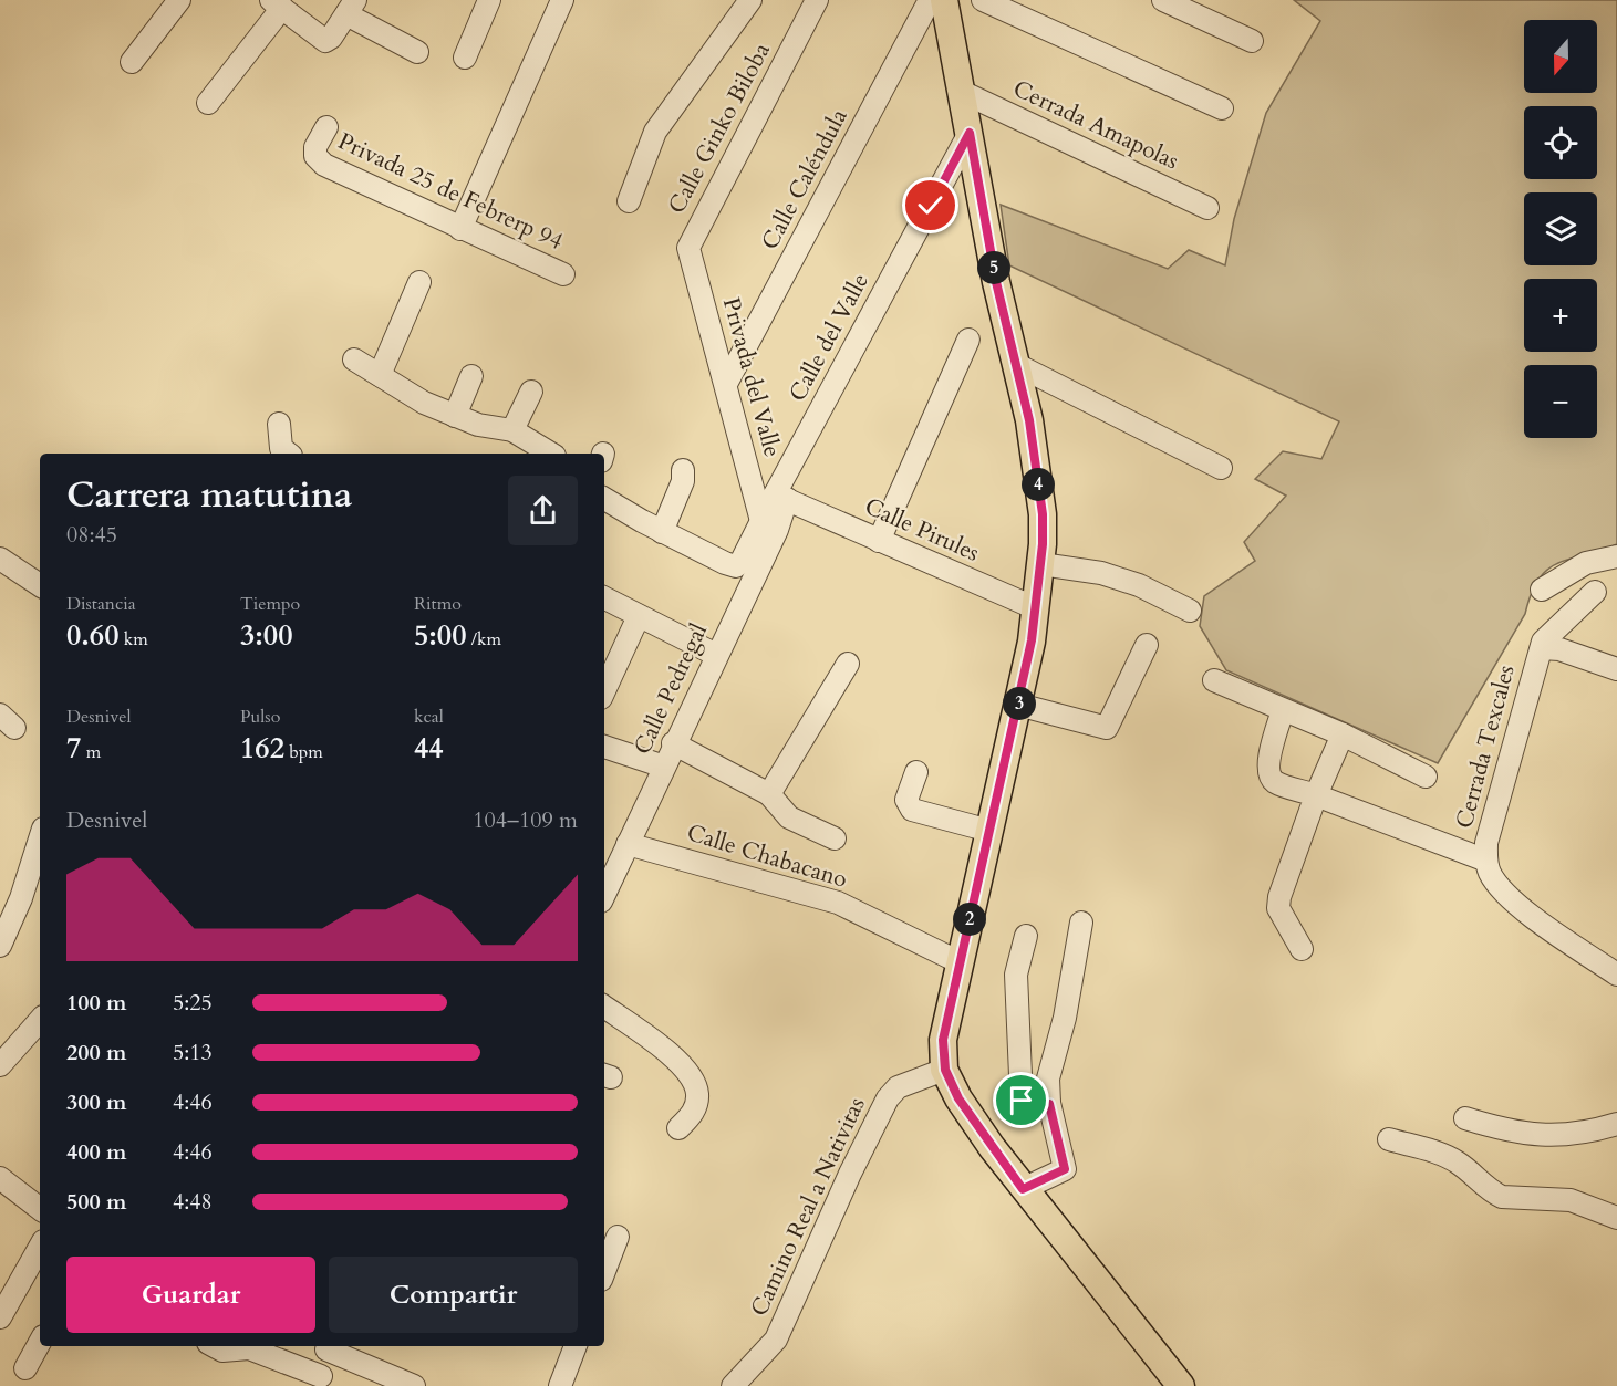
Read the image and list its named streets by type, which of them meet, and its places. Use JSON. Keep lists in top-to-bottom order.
{
  "streets": {
    "street": [
      "Cerrada Amapolas",
      "Calle Ginko Biloba",
      "Calle Caléndula",
      "Privada 25 de Febrerp 94",
      "Calle del Valle",
      "Privada del Valle",
      "Calle Pirules",
      "Calle Pedregal",
      "Cerrada Texcales",
      "Calle Chabacano",
      "Camino Real a Nativitas"
    ]
  },
  "crossings": [
    ["Calle Ginko Biloba", "Privada del Valle"],
    ["Calle Caléndula", "Privada del Valle"],
    ["Calle del Valle", "Privada del Valle"],
    ["Calle del Valle", "Calle Pirules"],
    ["Calle del Valle", "Calle Pedregal"],
    ["Calle Pirules", "Calle Pedregal"],
    ["Calle Pedregal", "Calle Chabacano"]
  ],
  "north": "bottom",
  "page": {
    "map_buttons": ["+", "−"],
    "pins": [
      "5",
      "4",
      "3",
      "2"
    ],
    "heading": ["Carrera matutina", "08:45"],
    "stats": [
      ["Distancia", "0.60 km"],
      ["Tiempo", "3:00"],
      ["Ritmo", "5:00 /km"],
      ["Desnivel", "7 m"],
      ["Pulso", "162 bpm"],
      ["kcal", "44"]
    ],
    "chart": ["Desnivel", "104–109 m"],
    "list": [
      {
        "name": "100 m",
        "note": "5:25"
      },
      {
        "name": "200 m",
        "note": "5:13"
      },
      {
        "name": "300 m",
        "note": "4:46"
      },
      {
        "name": "400 m",
        "note": "4:46"
      },
      {
        "name": "500 m",
        "note": "4:48"
      }
    ],
    "buttons": ["Guardar", "Compartir"]
  }
}
